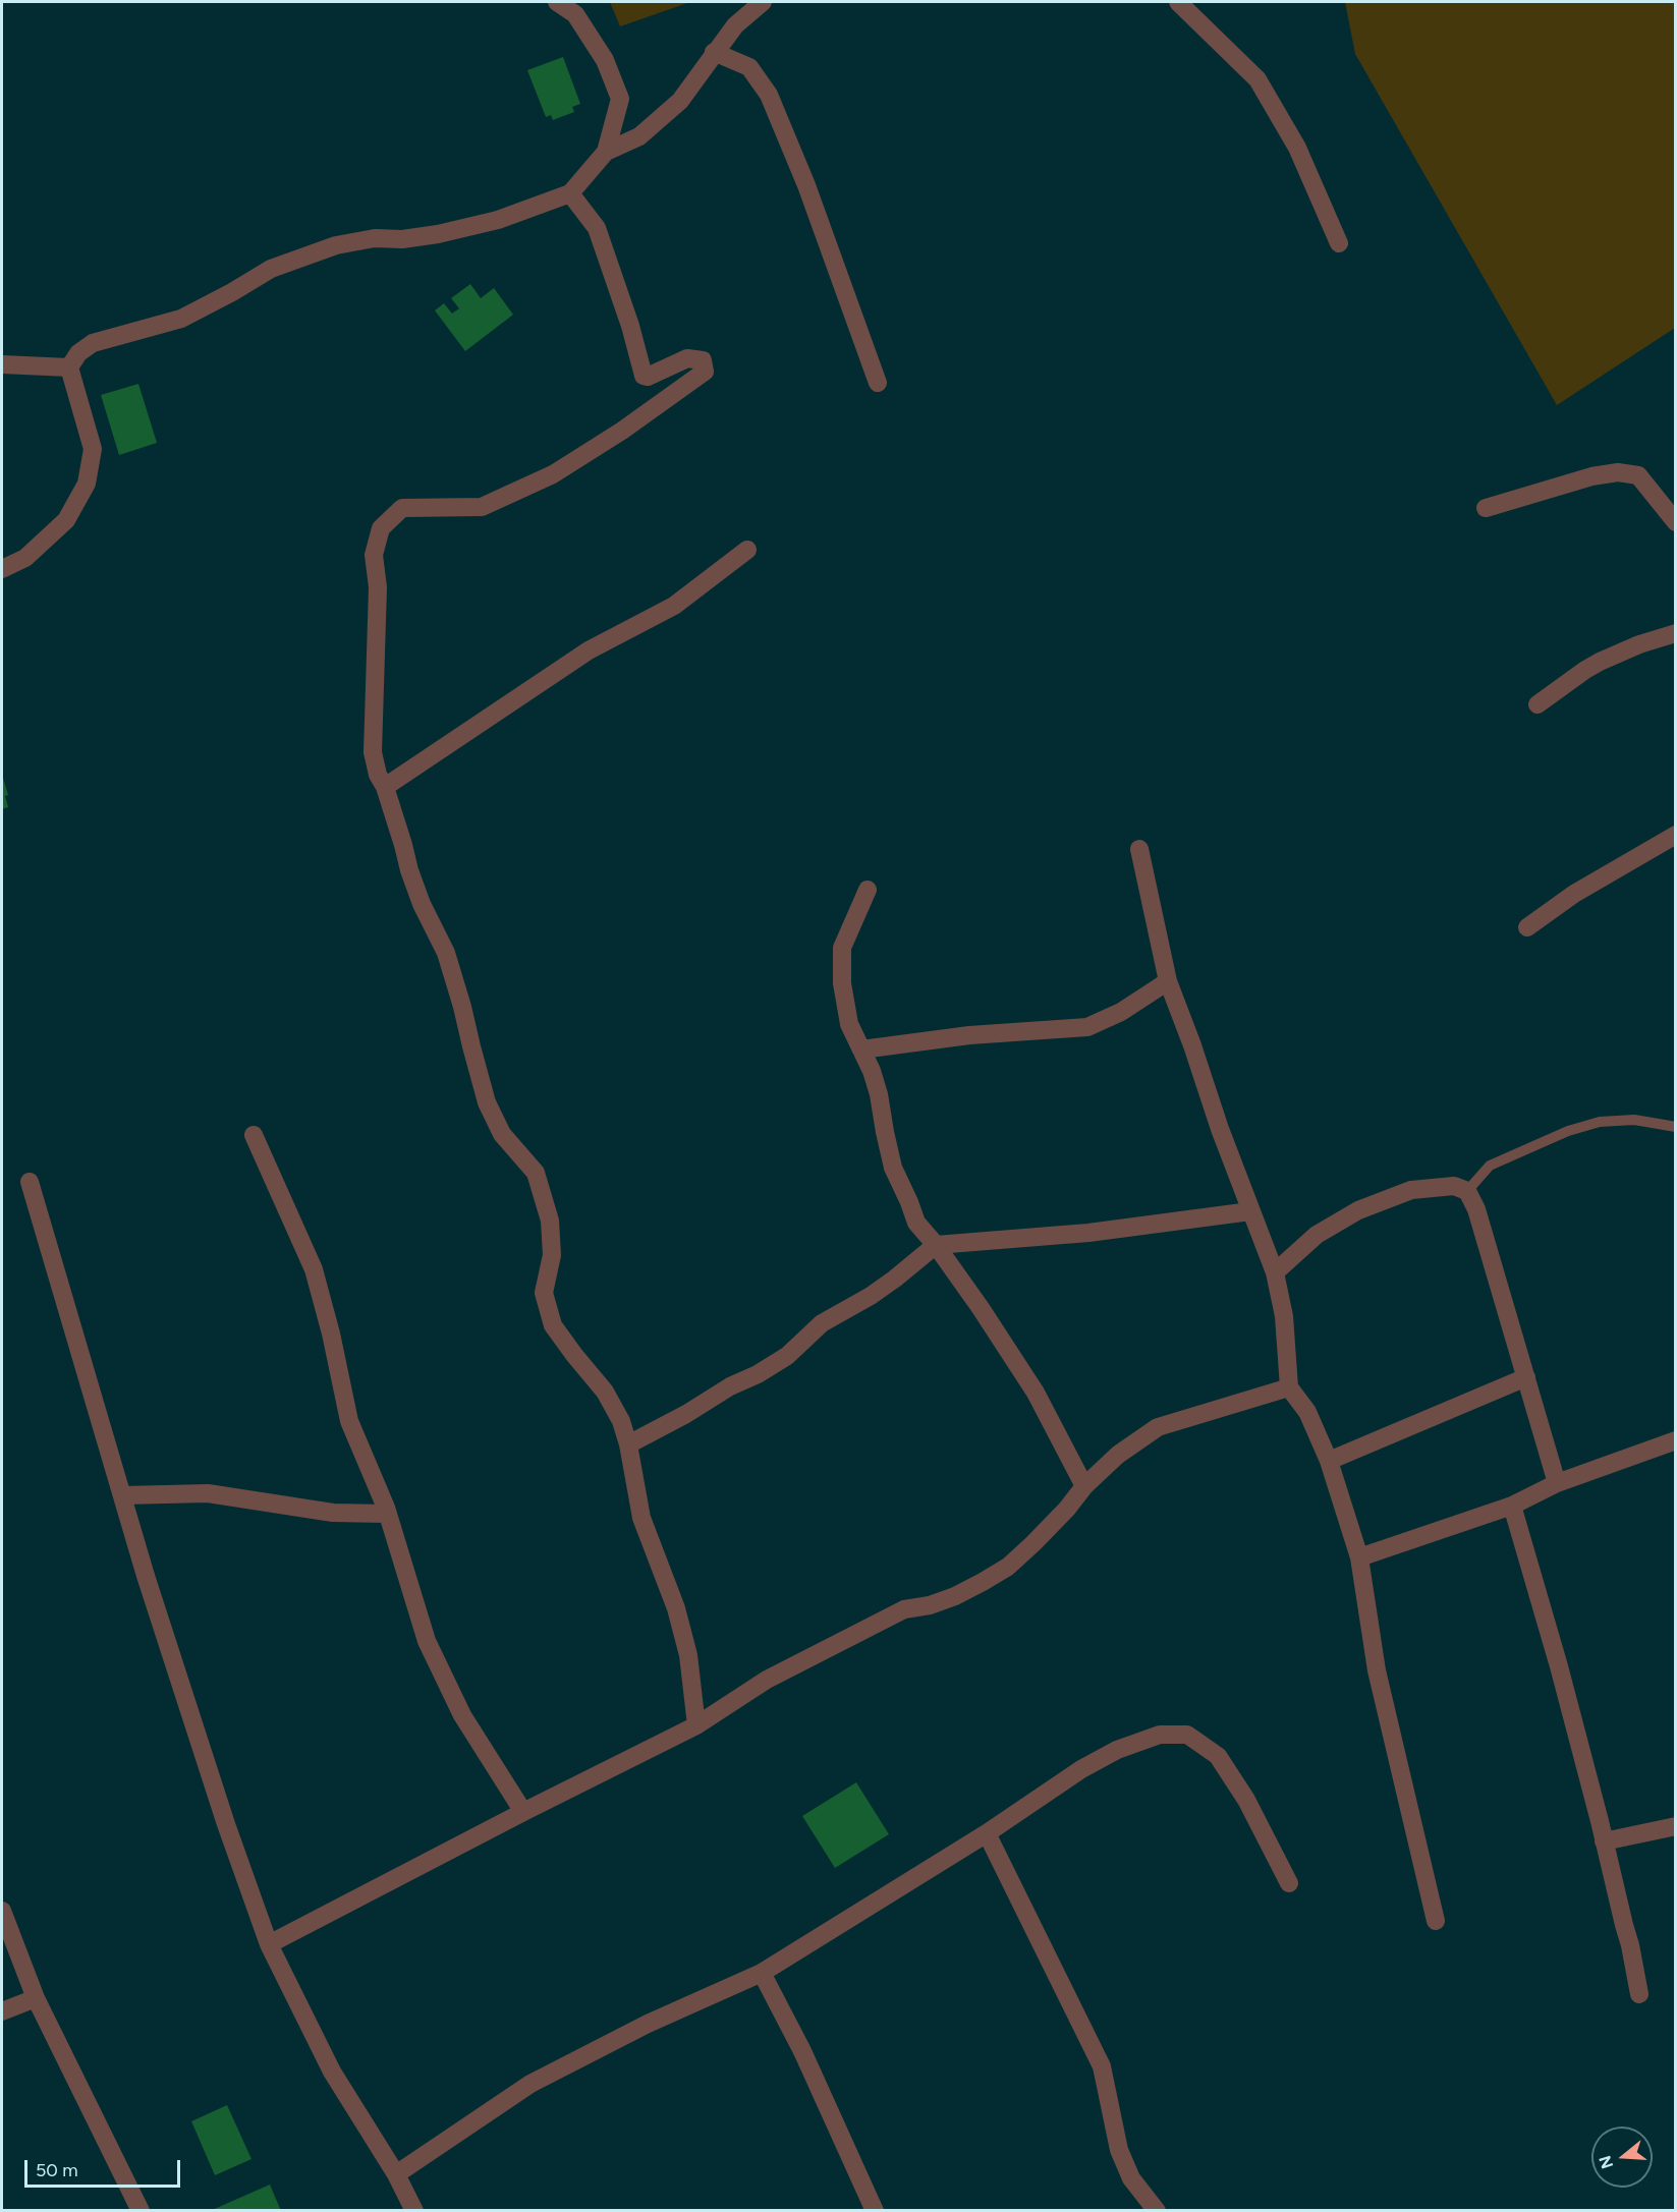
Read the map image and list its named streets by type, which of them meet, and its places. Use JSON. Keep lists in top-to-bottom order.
{
  "scale_bar": "50 m",
  "north": "left"
}
